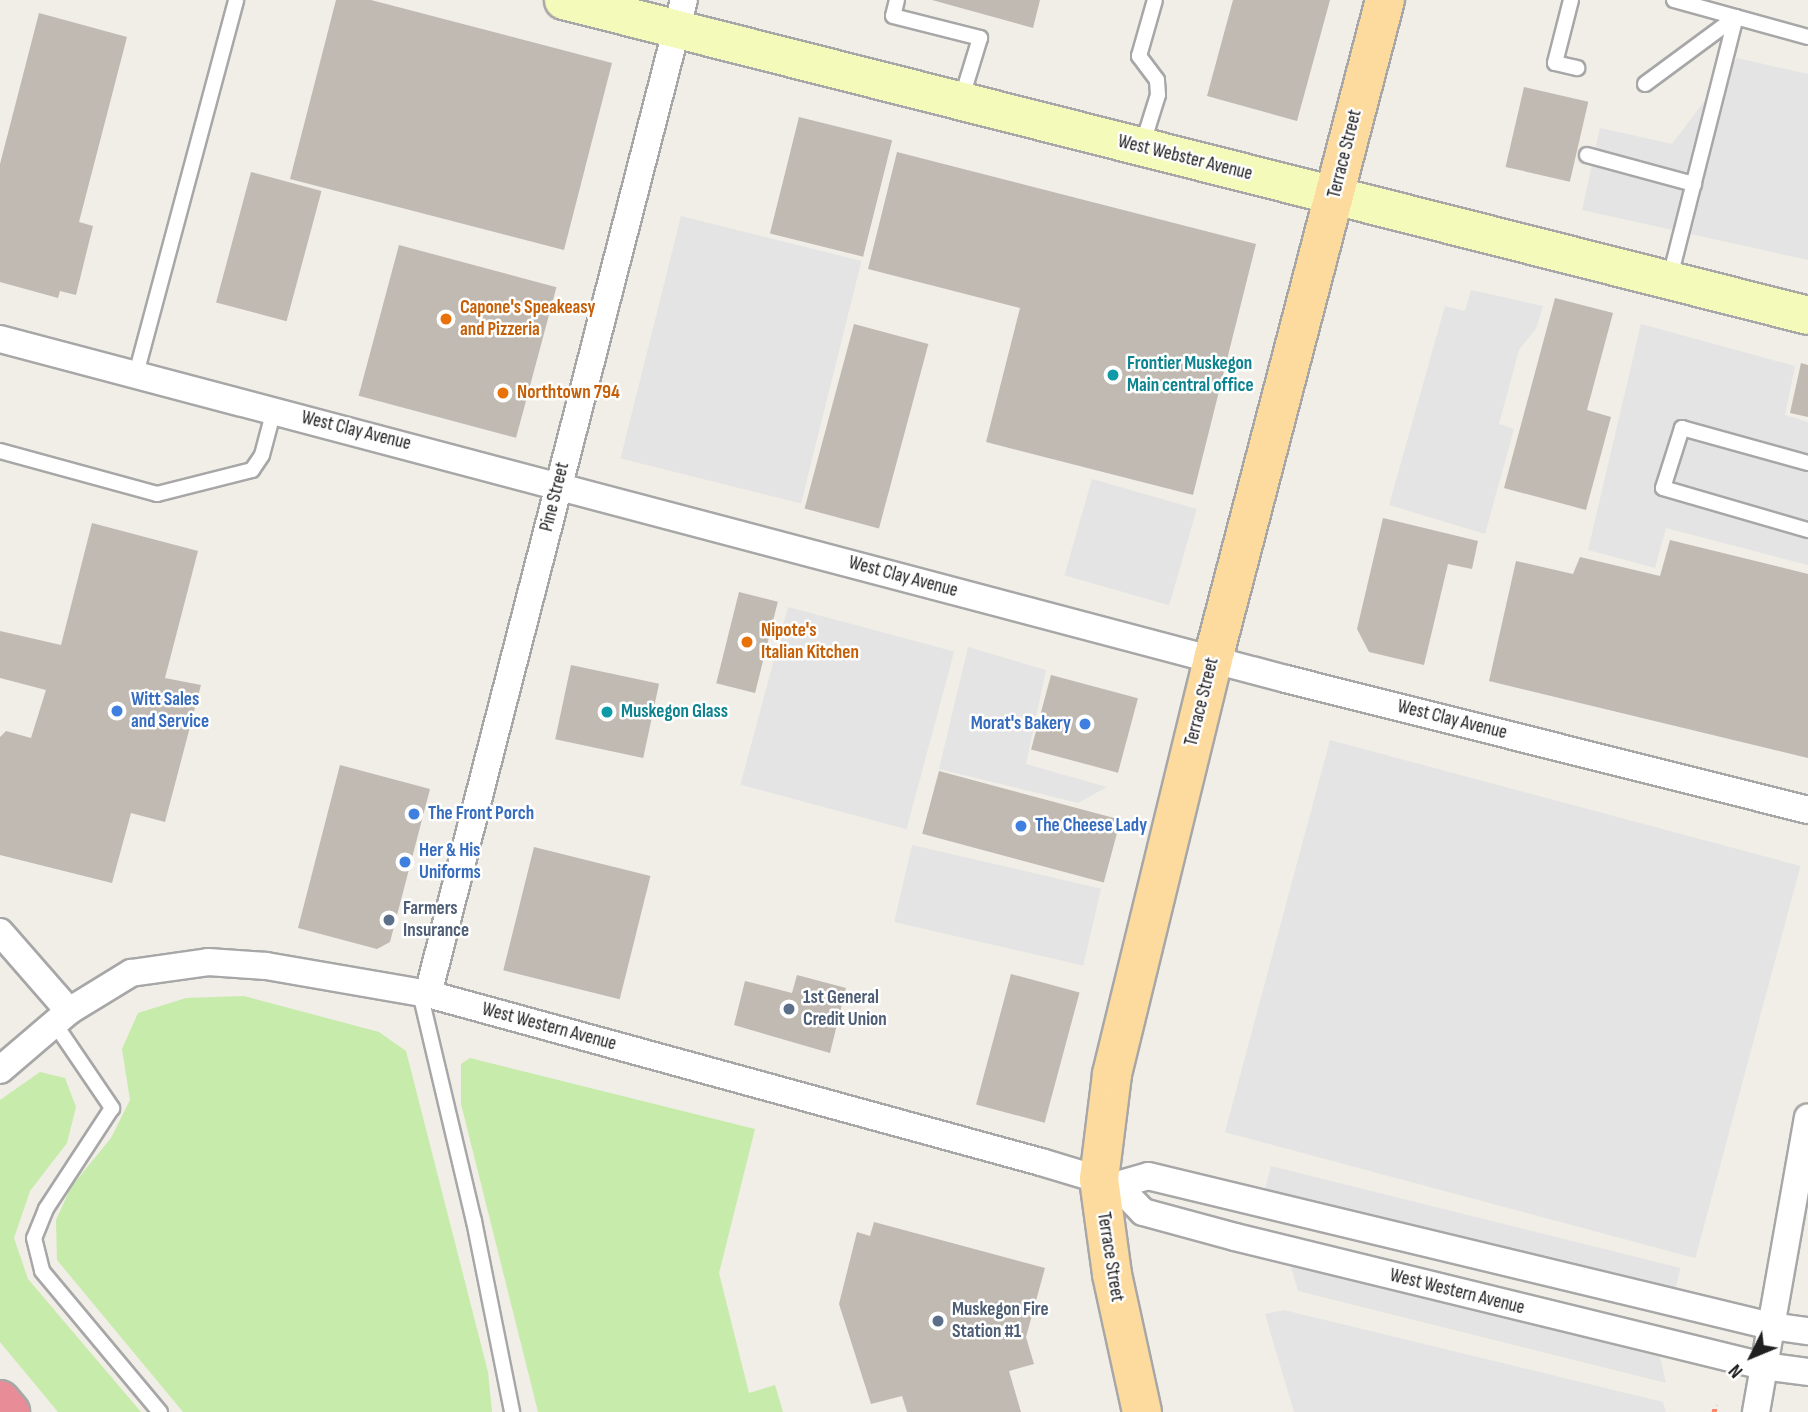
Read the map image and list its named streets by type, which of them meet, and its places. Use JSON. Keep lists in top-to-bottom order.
{
  "streets": {
    "main road": ["Terrace Street", "West Webster Avenue"],
    "street": ["West Clay Avenue", "Pine Street", "West Western Avenue"]
  },
  "crossings": [
    ["Terrace Street", "West Webster Avenue"],
    ["Terrace Street", "West Clay Avenue"],
    ["Terrace Street", "West Western Avenue"],
    ["West Webster Avenue", "Pine Street"],
    ["West Clay Avenue", "Pine Street"],
    ["Pine Street", "West Western Avenue"]
  ],
  "places": [
    "Capone's Speakeasy and Pizzeria",
    "Frontier Muskegon Main central office",
    "Northtown 794",
    "Nipote's Italian Kitchen",
    "Witt Sales and Service",
    "Muskegon Glass",
    "Morat's Bakery",
    "The Front Porch",
    "The Cheese Lady",
    "Her & His Uniforms",
    "Farmers Insurance",
    "1st General Credit Union",
    "Muskegon Fire Station #1"
  ],
  "north": "bottom left"
}
